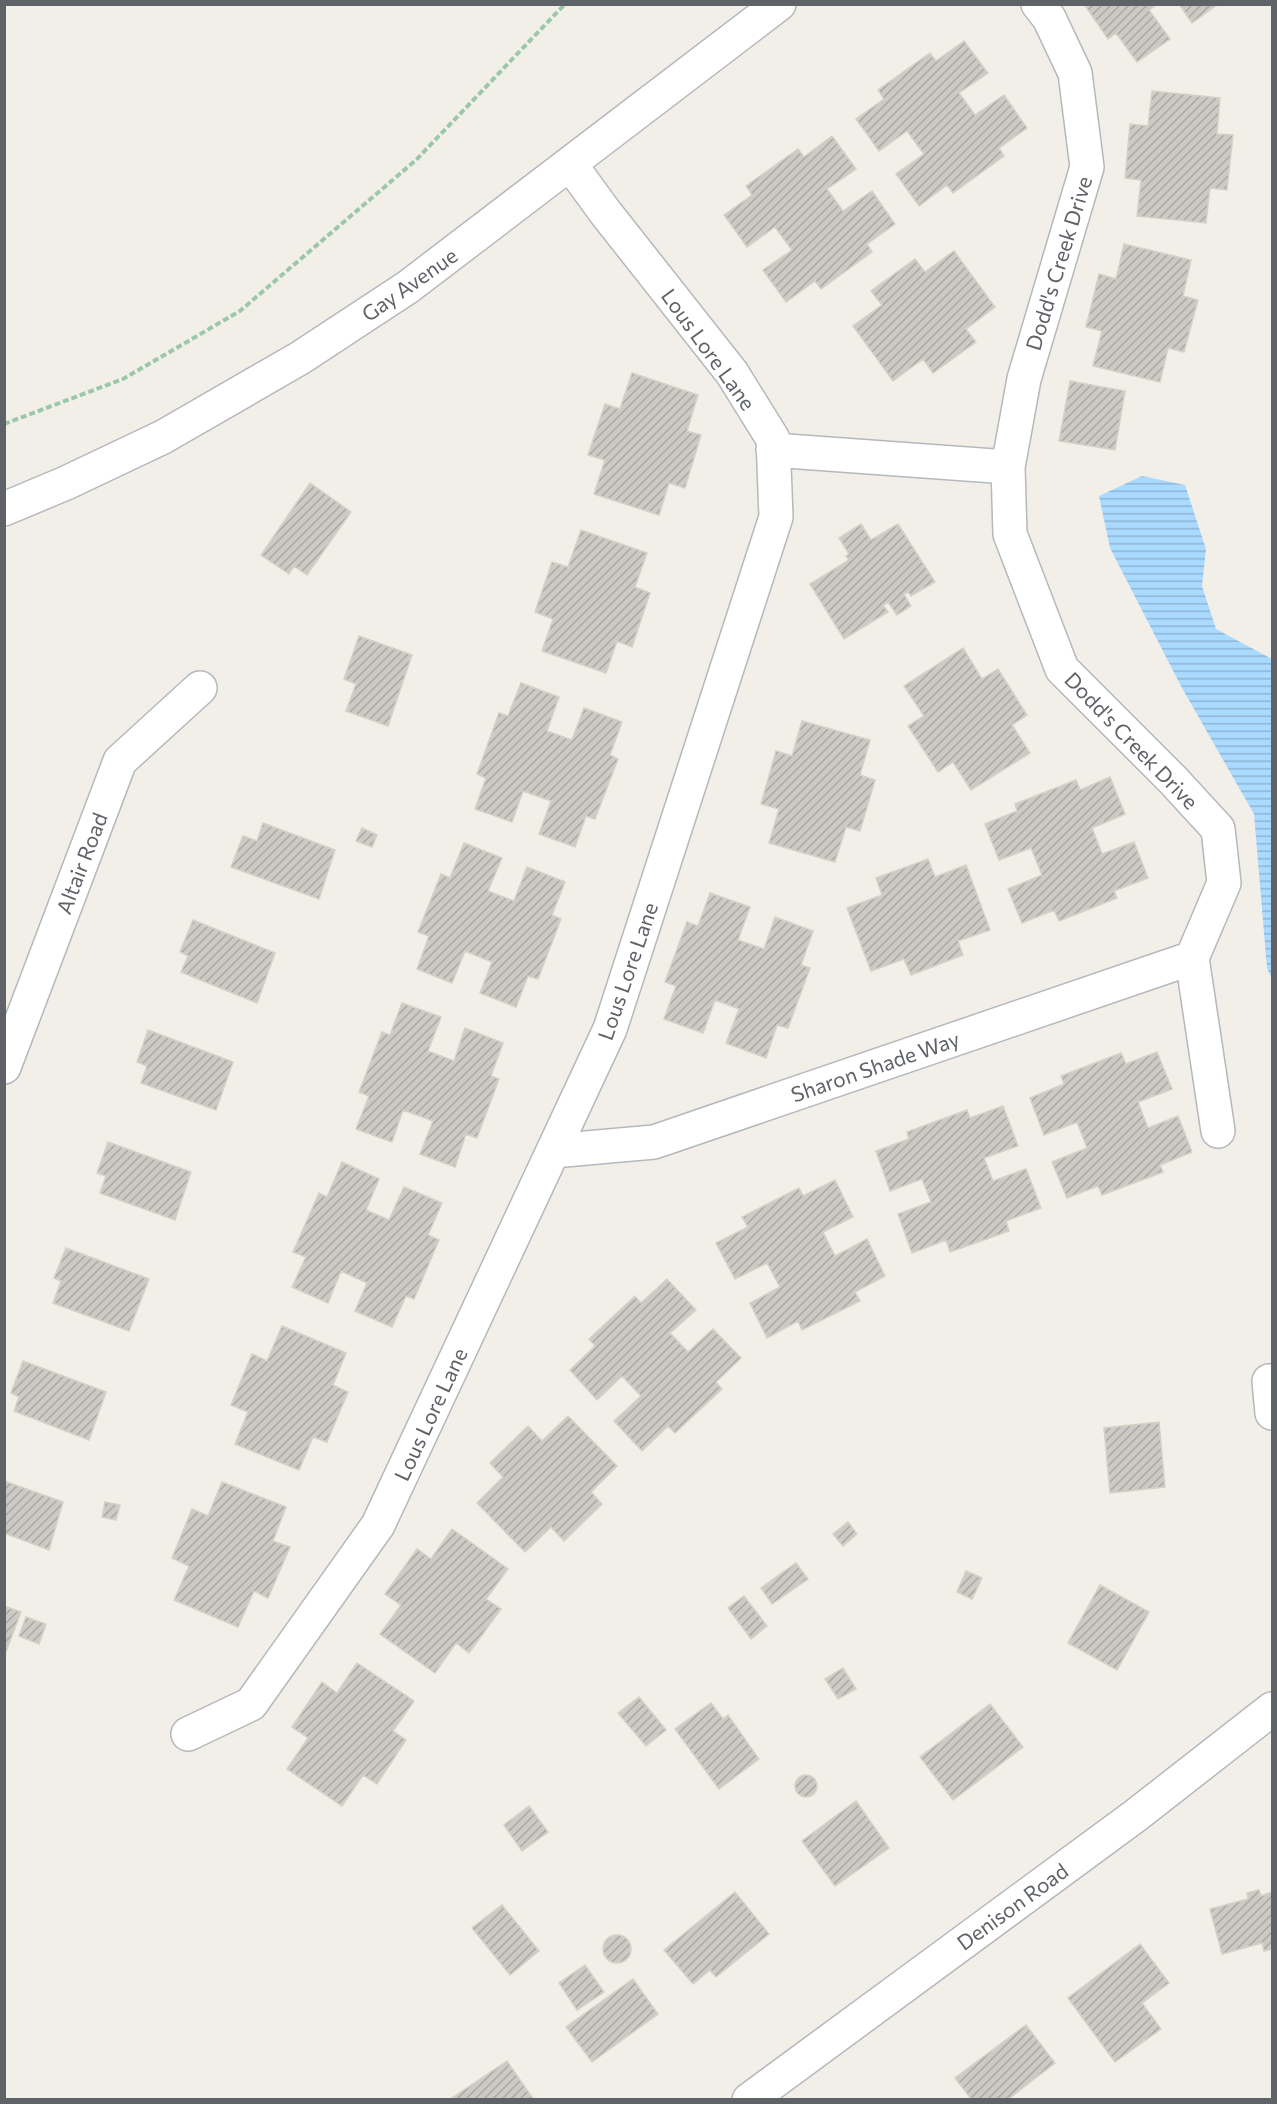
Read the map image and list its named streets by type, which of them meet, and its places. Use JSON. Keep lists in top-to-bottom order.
{
  "streets": {
    "street": [
      "Dodd's Creek Drive",
      "Gay Avenue",
      "Lous Lore Lane",
      "Altair Road",
      "Sharon Shade Way",
      "Denison Road"
    ]
  },
  "crossings": [
    ["Dodd's Creek Drive", "Sharon Shade Way"],
    ["Gay Avenue", "Lous Lore Lane"],
    ["Lous Lore Lane", "Sharon Shade Way"]
  ]
}
